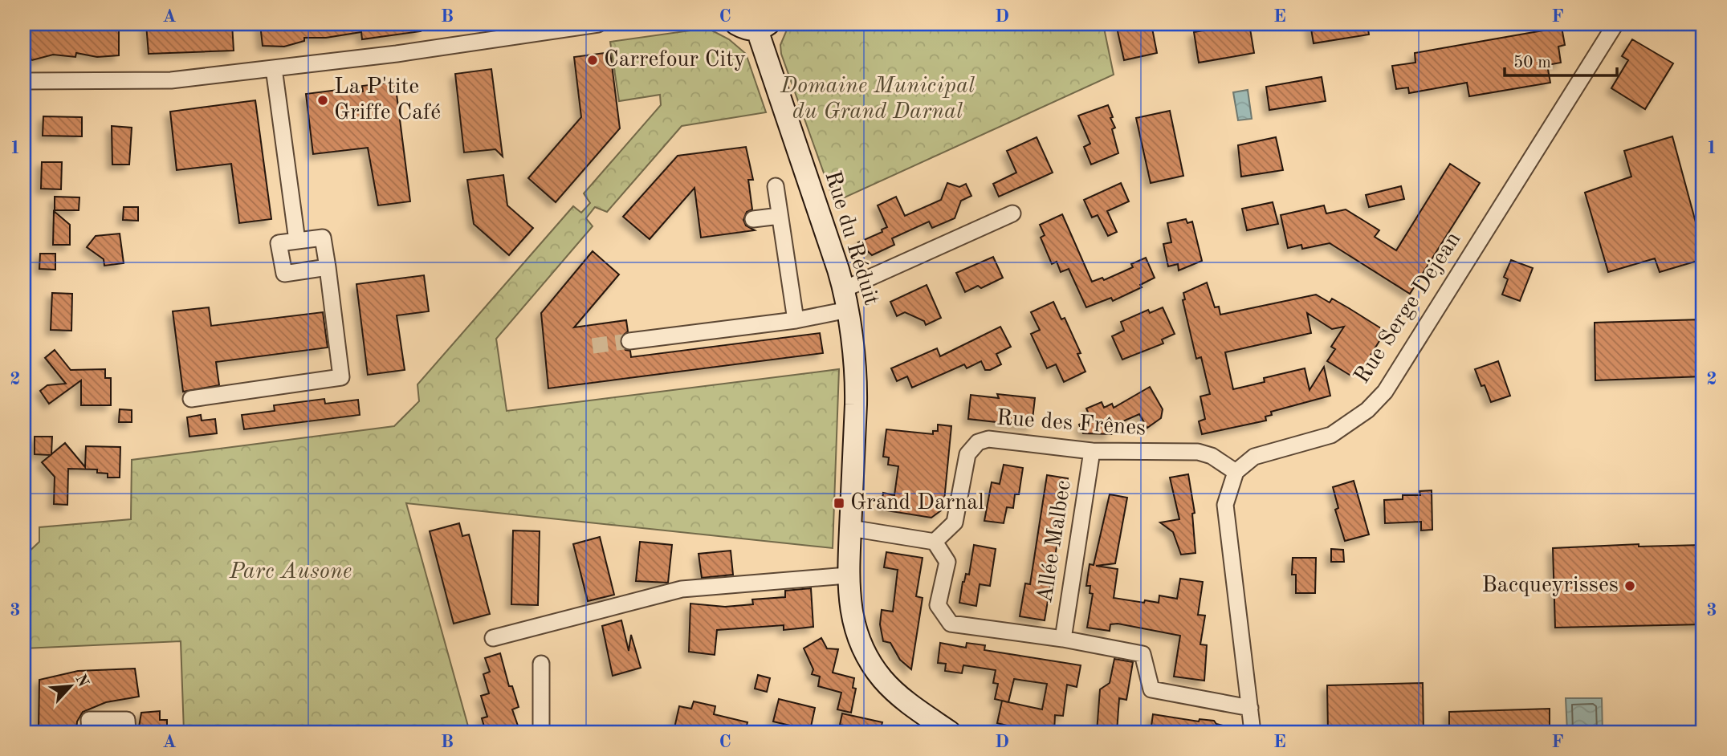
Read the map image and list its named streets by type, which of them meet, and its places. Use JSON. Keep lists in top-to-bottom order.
{
  "streets": {
    "street": [
      "Rue du Réduit",
      "Rue Serge Dejean",
      "Rue des Frênes",
      "Allée Malbec"
    ]
  },
  "crossings": [
    ["Rue Serge Dejean", "Rue des Frênes"],
    ["Rue des Frênes", "Allée Malbec"]
  ],
  "parks": ["Domaine Municipal du Grand Darnal", "Parc Ausone"],
  "places": {
    "other": ["Carrefour City", "La P'tite Griffe Café", "Bacqueyrisses"],
    "transit": ["Grand Darnal"]
  },
  "scale_bar": "50 m",
  "north": "top right",
  "grid": {
    "columns": [
      "A",
      "B",
      "C",
      "D",
      "E",
      "F"
    ],
    "rows": ["1", "2", "3"]
  }
}
